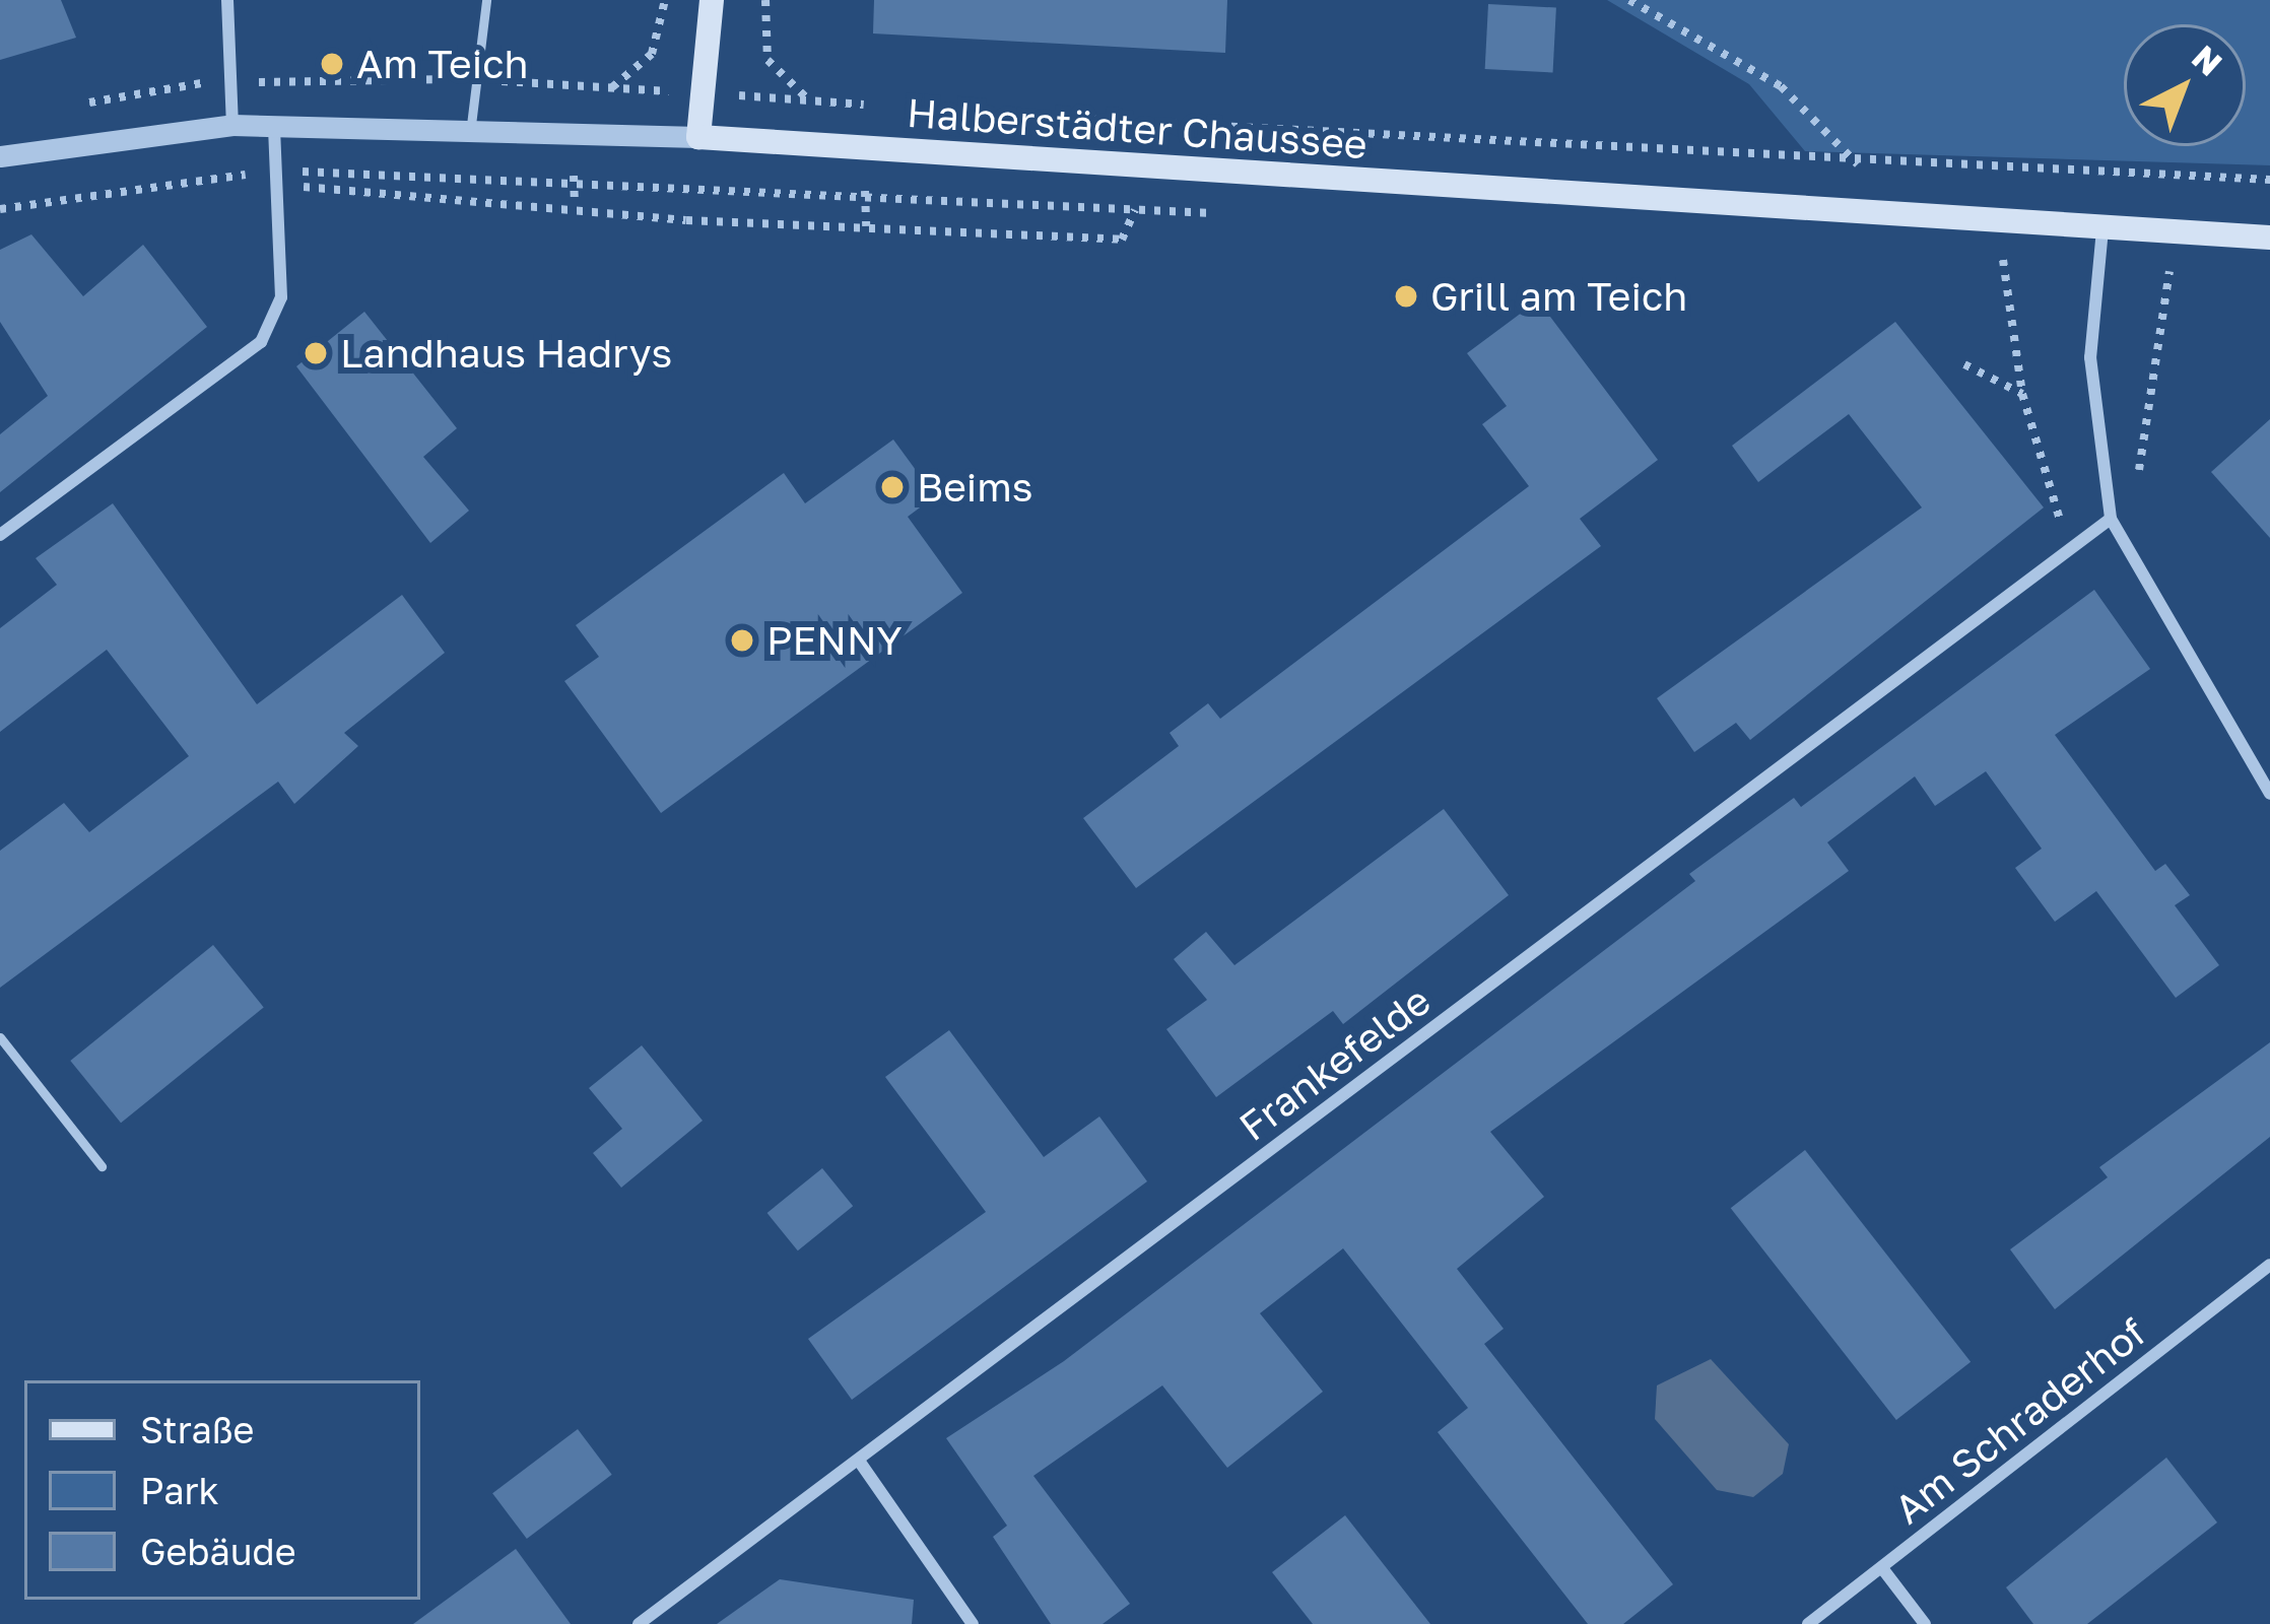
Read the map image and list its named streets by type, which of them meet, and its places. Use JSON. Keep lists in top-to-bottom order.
{
  "streets": {
    "main road": ["Halberstädter Chaussee"],
    "street": ["Frankefelde", "Am Schraderhof"]
  },
  "places": [
    "Am Teich",
    "Grill am Teich",
    "Landhaus Hadrys",
    "Beims",
    "PENNY"
  ],
  "legend": ["Straße", "Park", "Gebäude"],
  "north": "top right"
}
